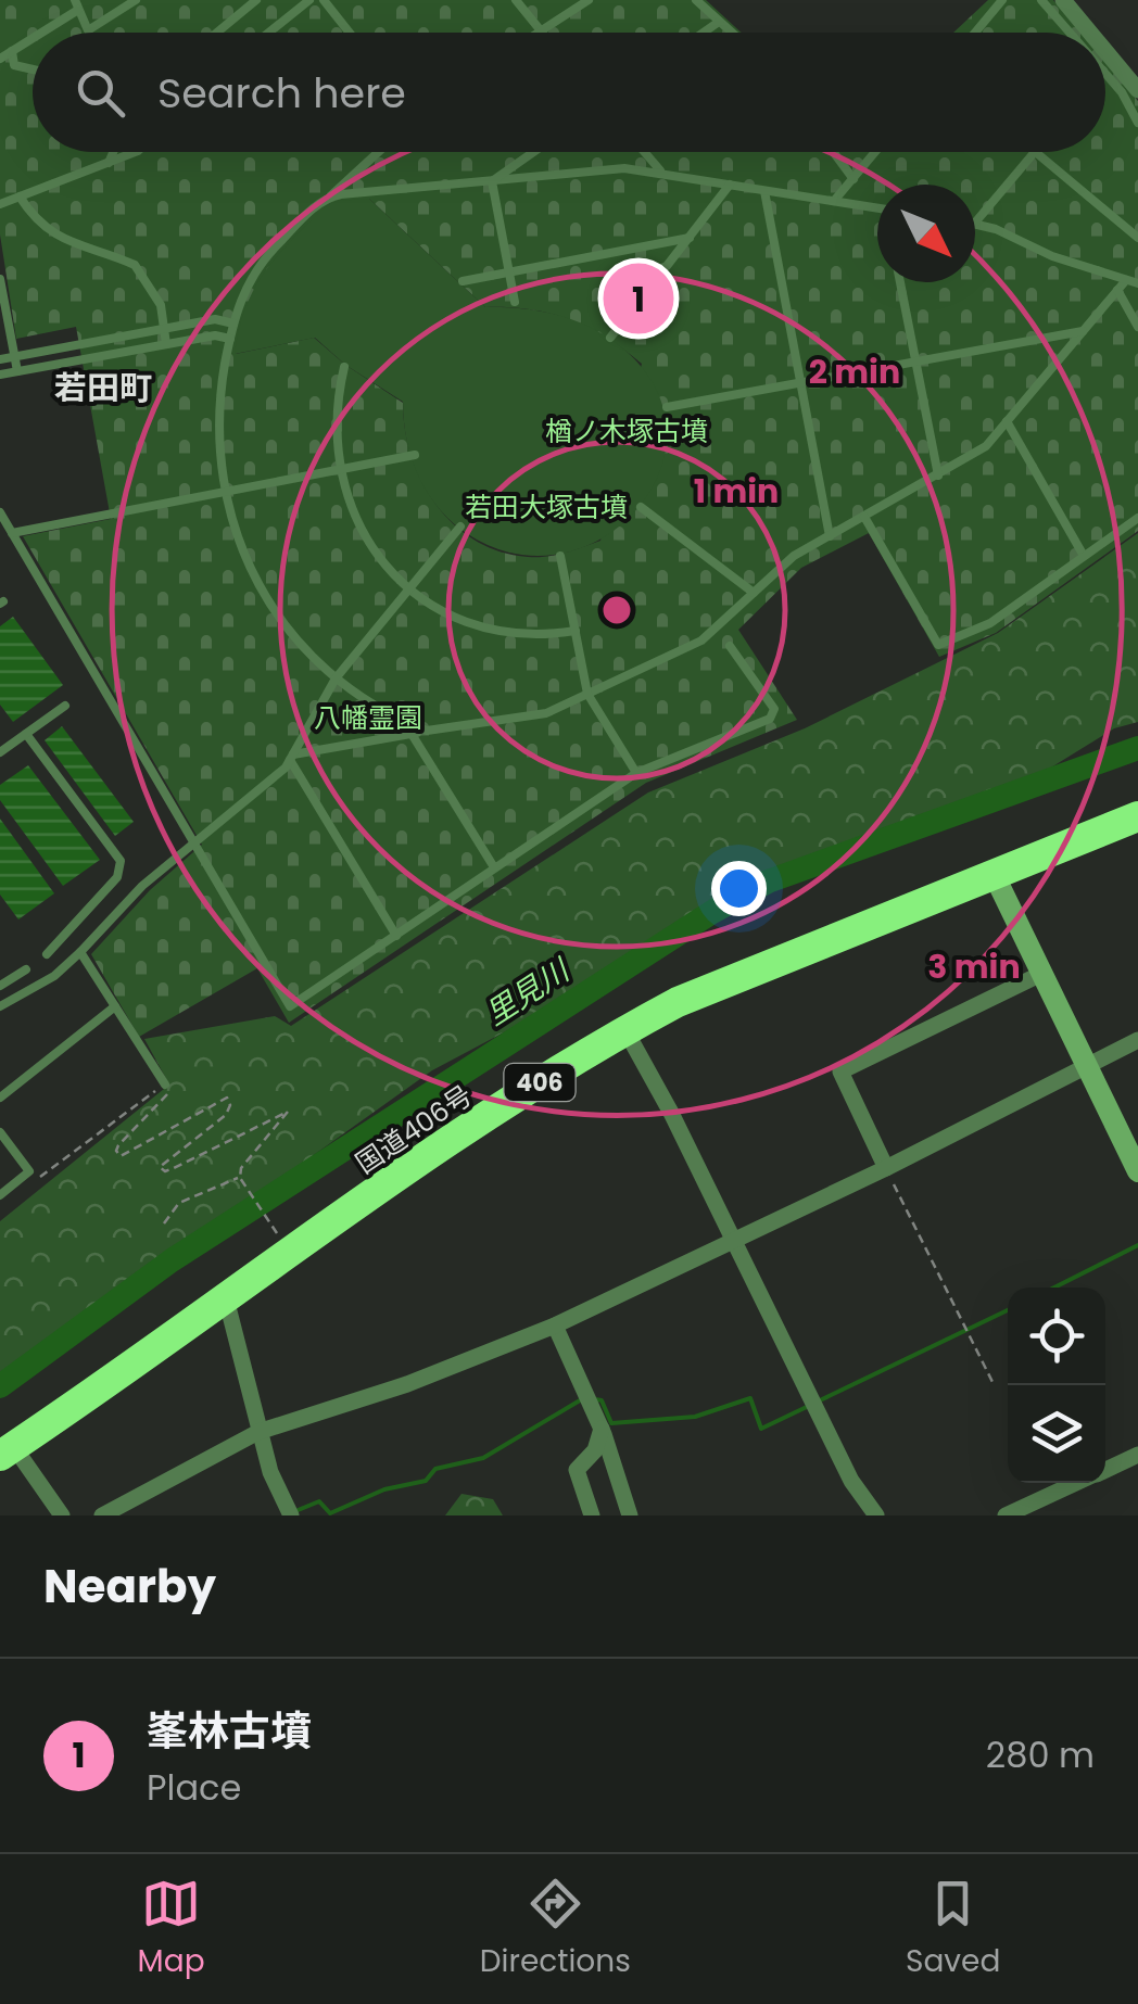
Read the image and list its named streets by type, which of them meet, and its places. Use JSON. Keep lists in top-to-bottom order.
{
  "streets": {
    "highway": ["406", "国道406号"]
  },
  "districts": ["若田町"],
  "water": ["里見川"],
  "parks": ["楢ノ木塚古墳", "若田大塚古墳", "八幡霊園"],
  "north": "bottom right",
  "page": {
    "search": "Search here",
    "pins": "1",
    "heading": "Nearby",
    "list": [
      {
        "mark": "1",
        "name": "峯林古墳",
        "note": "Place",
        "value": "280 m"
      }
    ],
    "nav": ["Map", "Directions", "Saved"]
  },
  "rings": ["2 min", "1 min", "3 min"]
}
